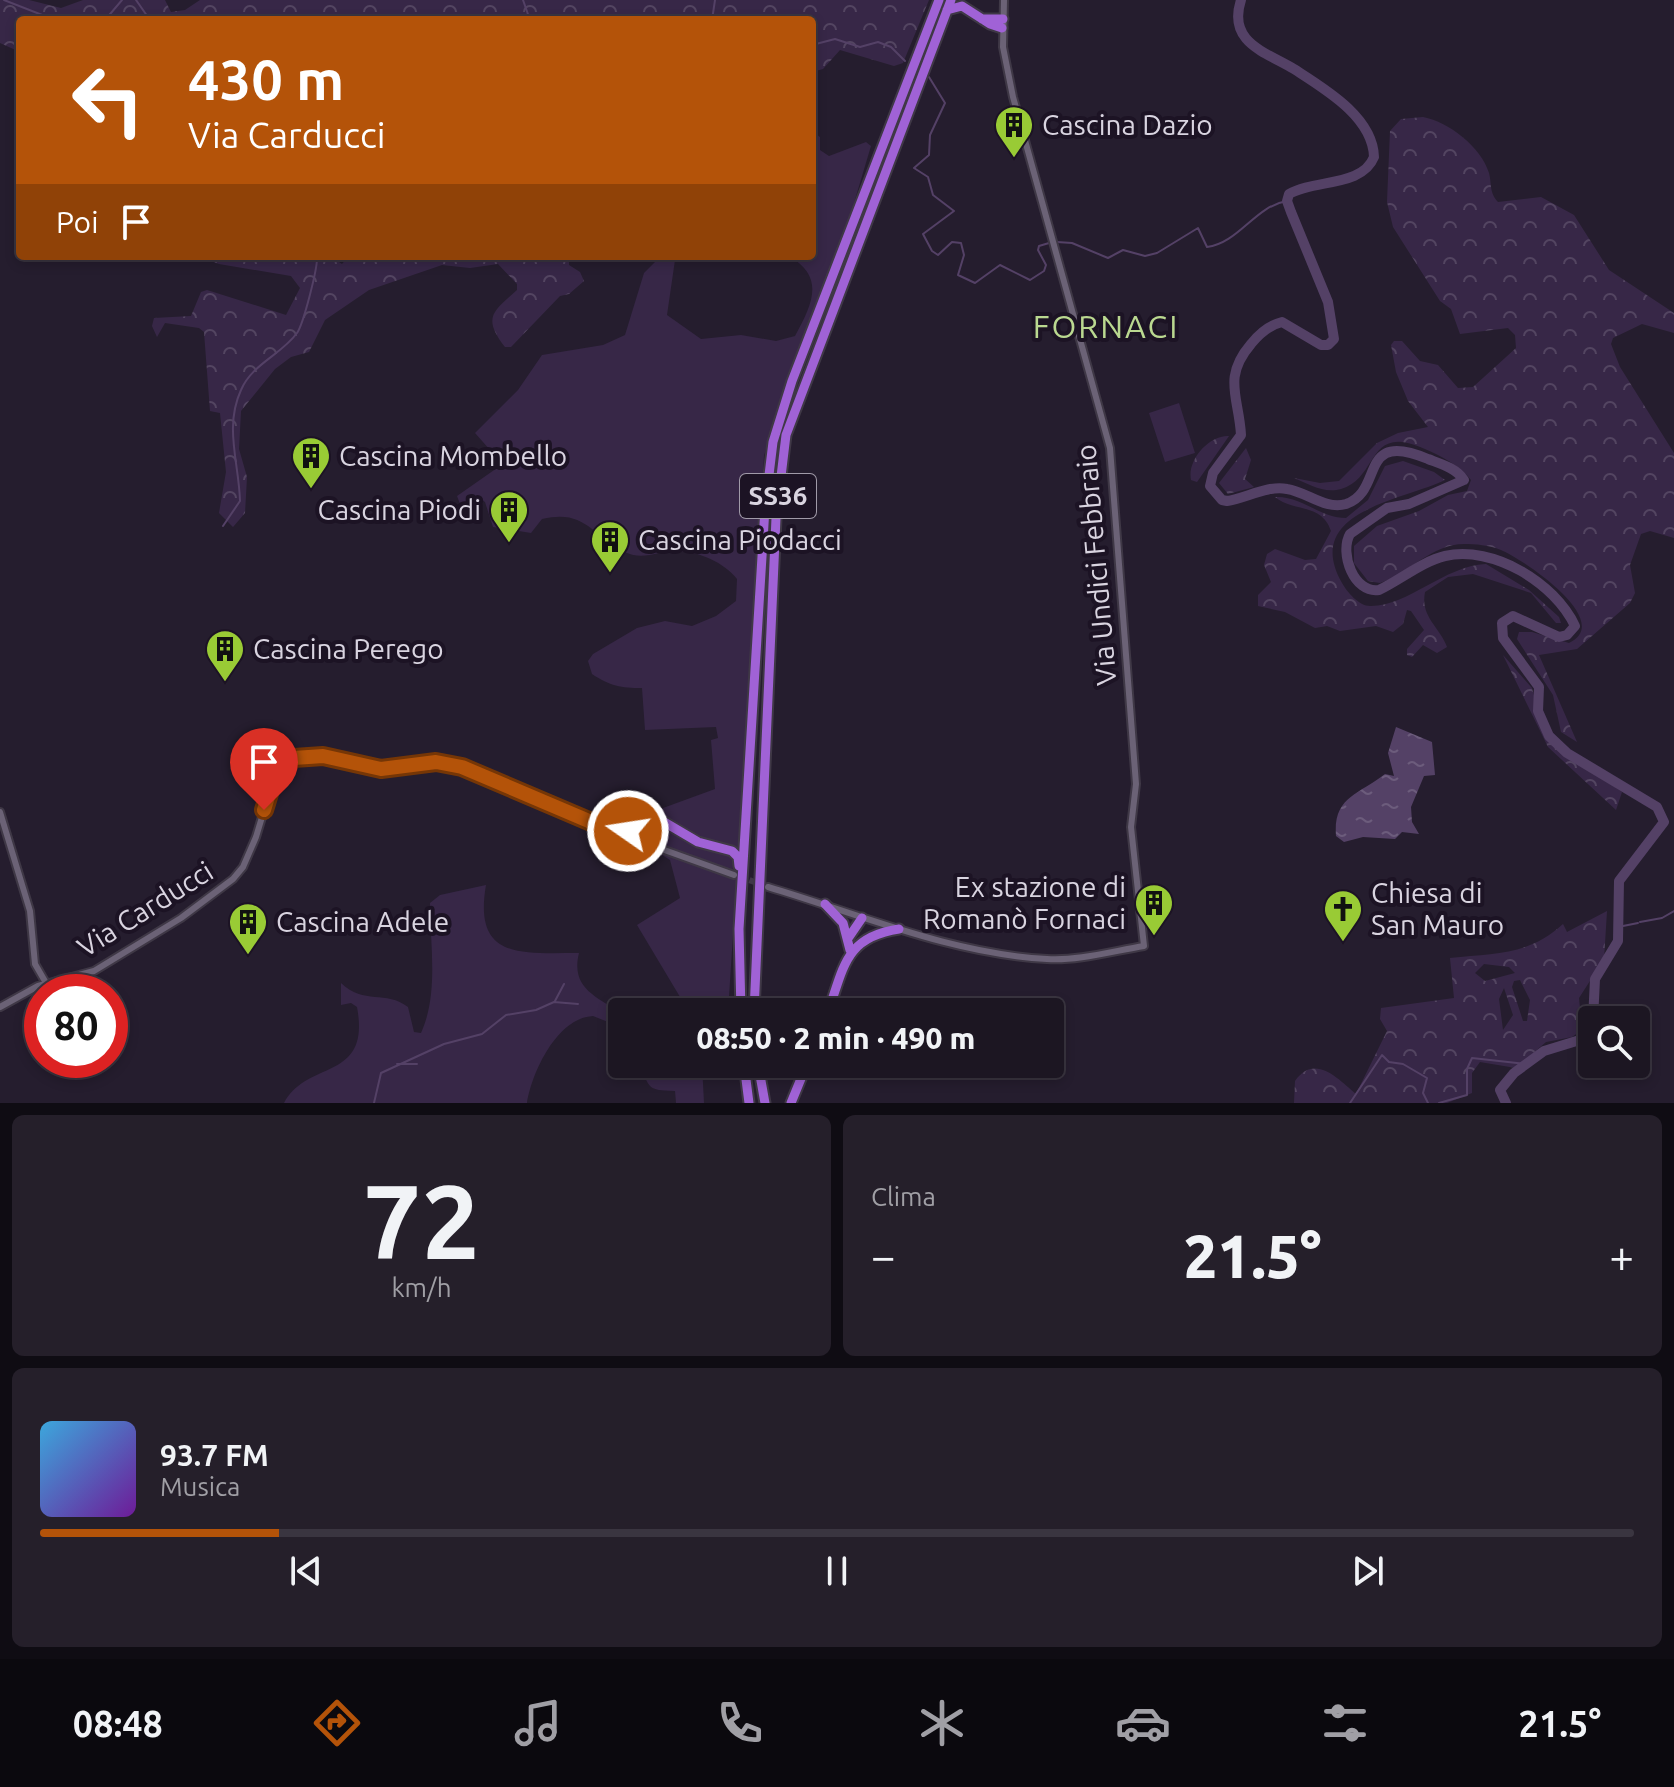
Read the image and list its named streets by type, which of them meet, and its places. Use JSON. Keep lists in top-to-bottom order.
{
  "streets": {
    "highway": ["SS36"],
    "street": ["Via Undici Febbraio", "Via Carducci"]
  },
  "districts": ["FORNACI"],
  "places": {
    "building": [
      "Cascina Dazio",
      "Cascina Mombello",
      "Cascina Piodi",
      "Cascina Piodacci",
      "Cascina Perego",
      "Ex stazione di Romanò Fornaci",
      "Cascina Adele"
    ],
    "church": ["Chiesa di San Mauro"]
  },
  "page": {
    "turn": ["430 m", "Via Carducci"],
    "then": "Poi",
    "limit": "80",
    "trip": "08:50 · 2 min · 490 m",
    "tile": [
      ["72", "km/h"],
      "Clima"
    ],
    "heat": ["−", "21.5°", "+"],
    "song": ["93.7 FM", "Musica"],
    "tabs": ["08:48", "21.5°"]
  }
}
